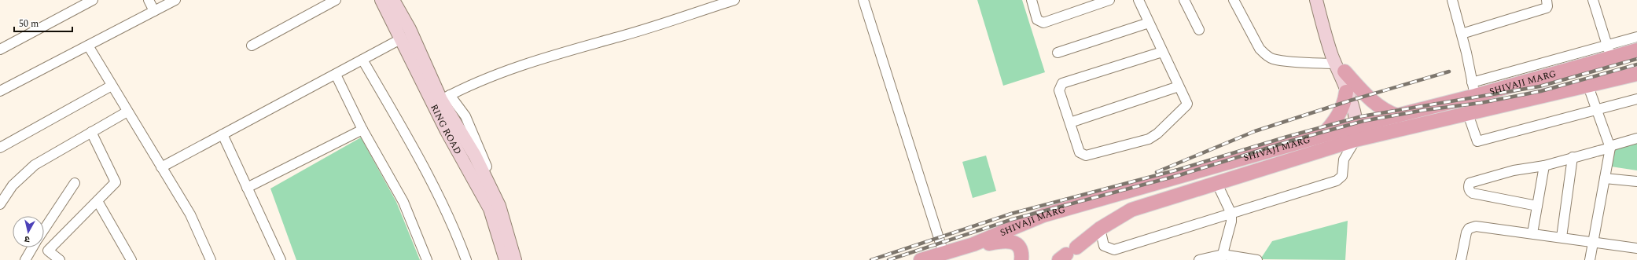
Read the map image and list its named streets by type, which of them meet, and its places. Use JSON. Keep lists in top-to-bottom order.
{
  "streets": {
    "main road": ["SHIVAJI MARG"],
    "street": ["RING ROAD"]
  },
  "scale_bar": "50 m",
  "north": "bottom"
}
